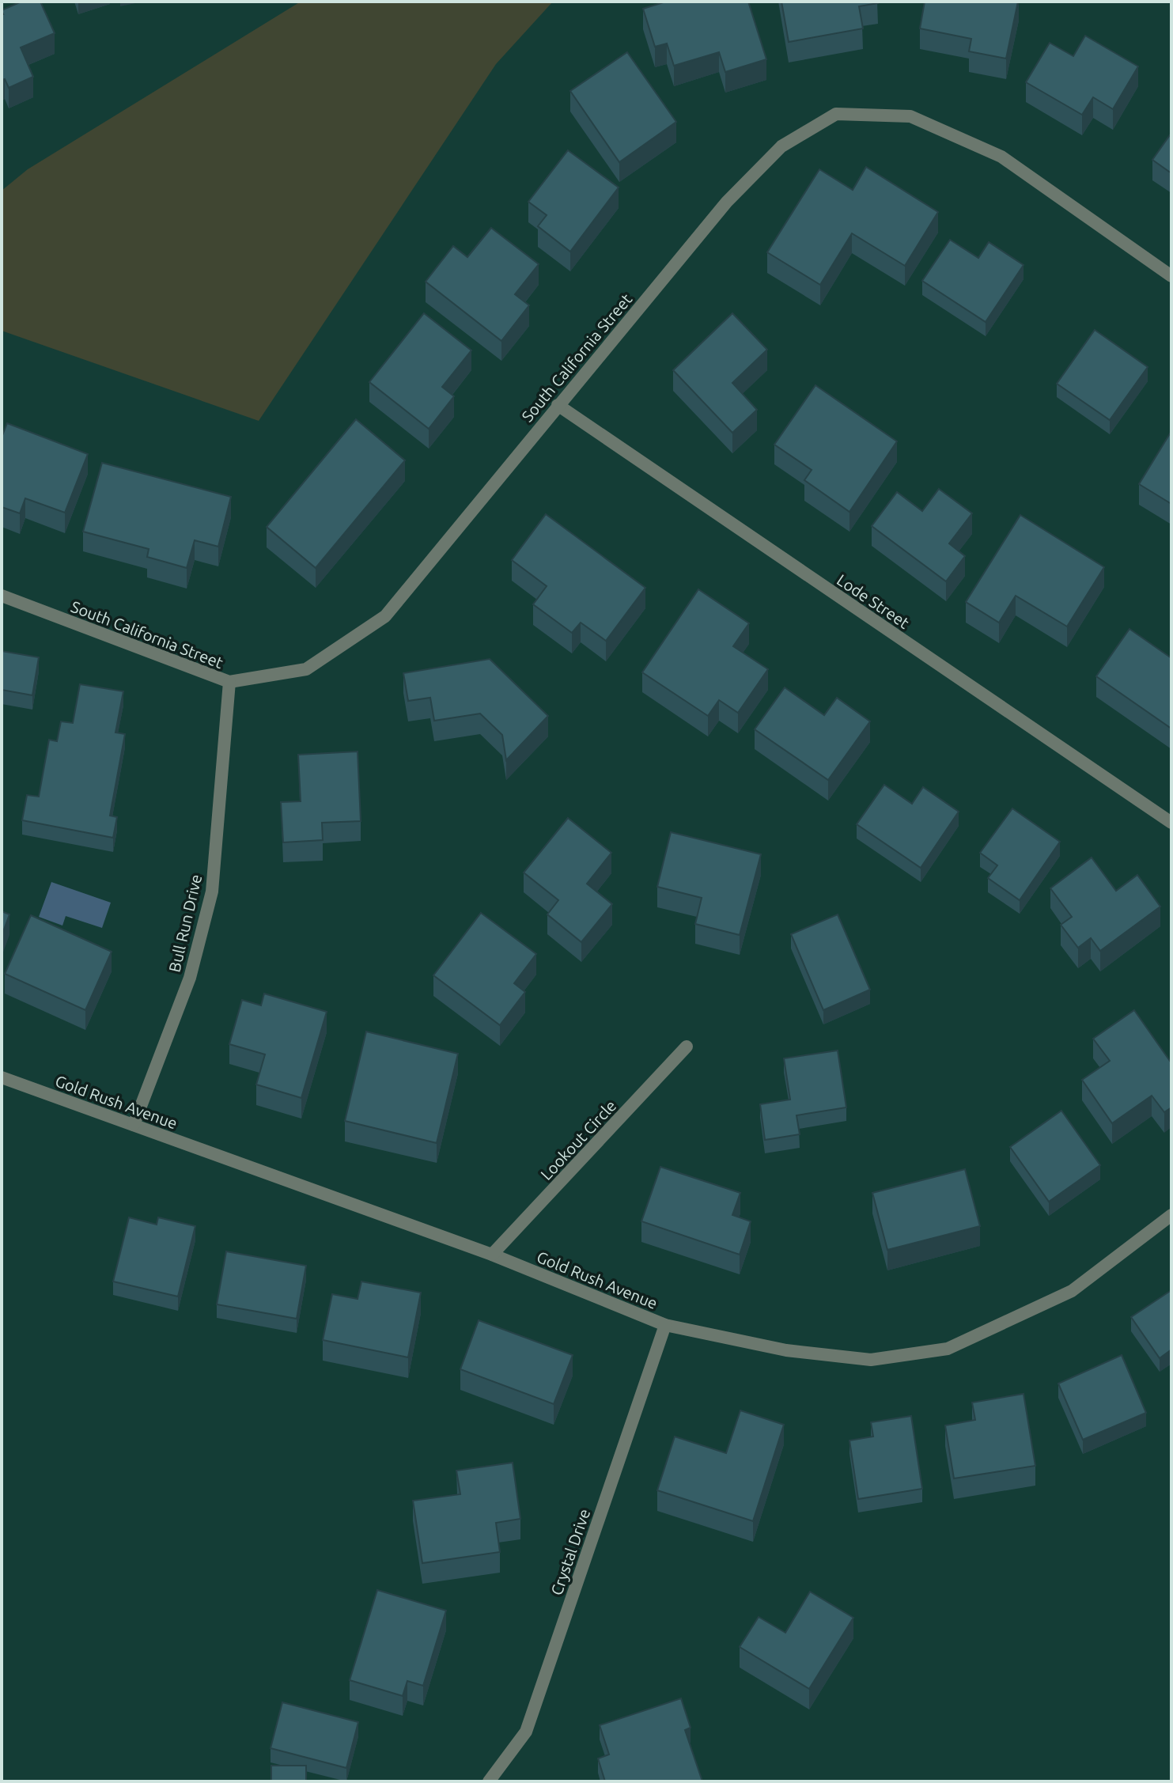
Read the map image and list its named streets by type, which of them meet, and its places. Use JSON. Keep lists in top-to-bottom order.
{
  "streets": {
    "street": [
      "South California Street",
      "Lode Street",
      "Bull Run Drive",
      "Gold Rush Avenue",
      "Lookout Circle",
      "Crystal Drive"
    ]
  },
  "crossings": [
    ["South California Street", "Lode Street"],
    ["South California Street", "Bull Run Drive"],
    ["Bull Run Drive", "Gold Rush Avenue"],
    ["Gold Rush Avenue", "Lookout Circle"],
    ["Gold Rush Avenue", "Crystal Drive"]
  ]
}
